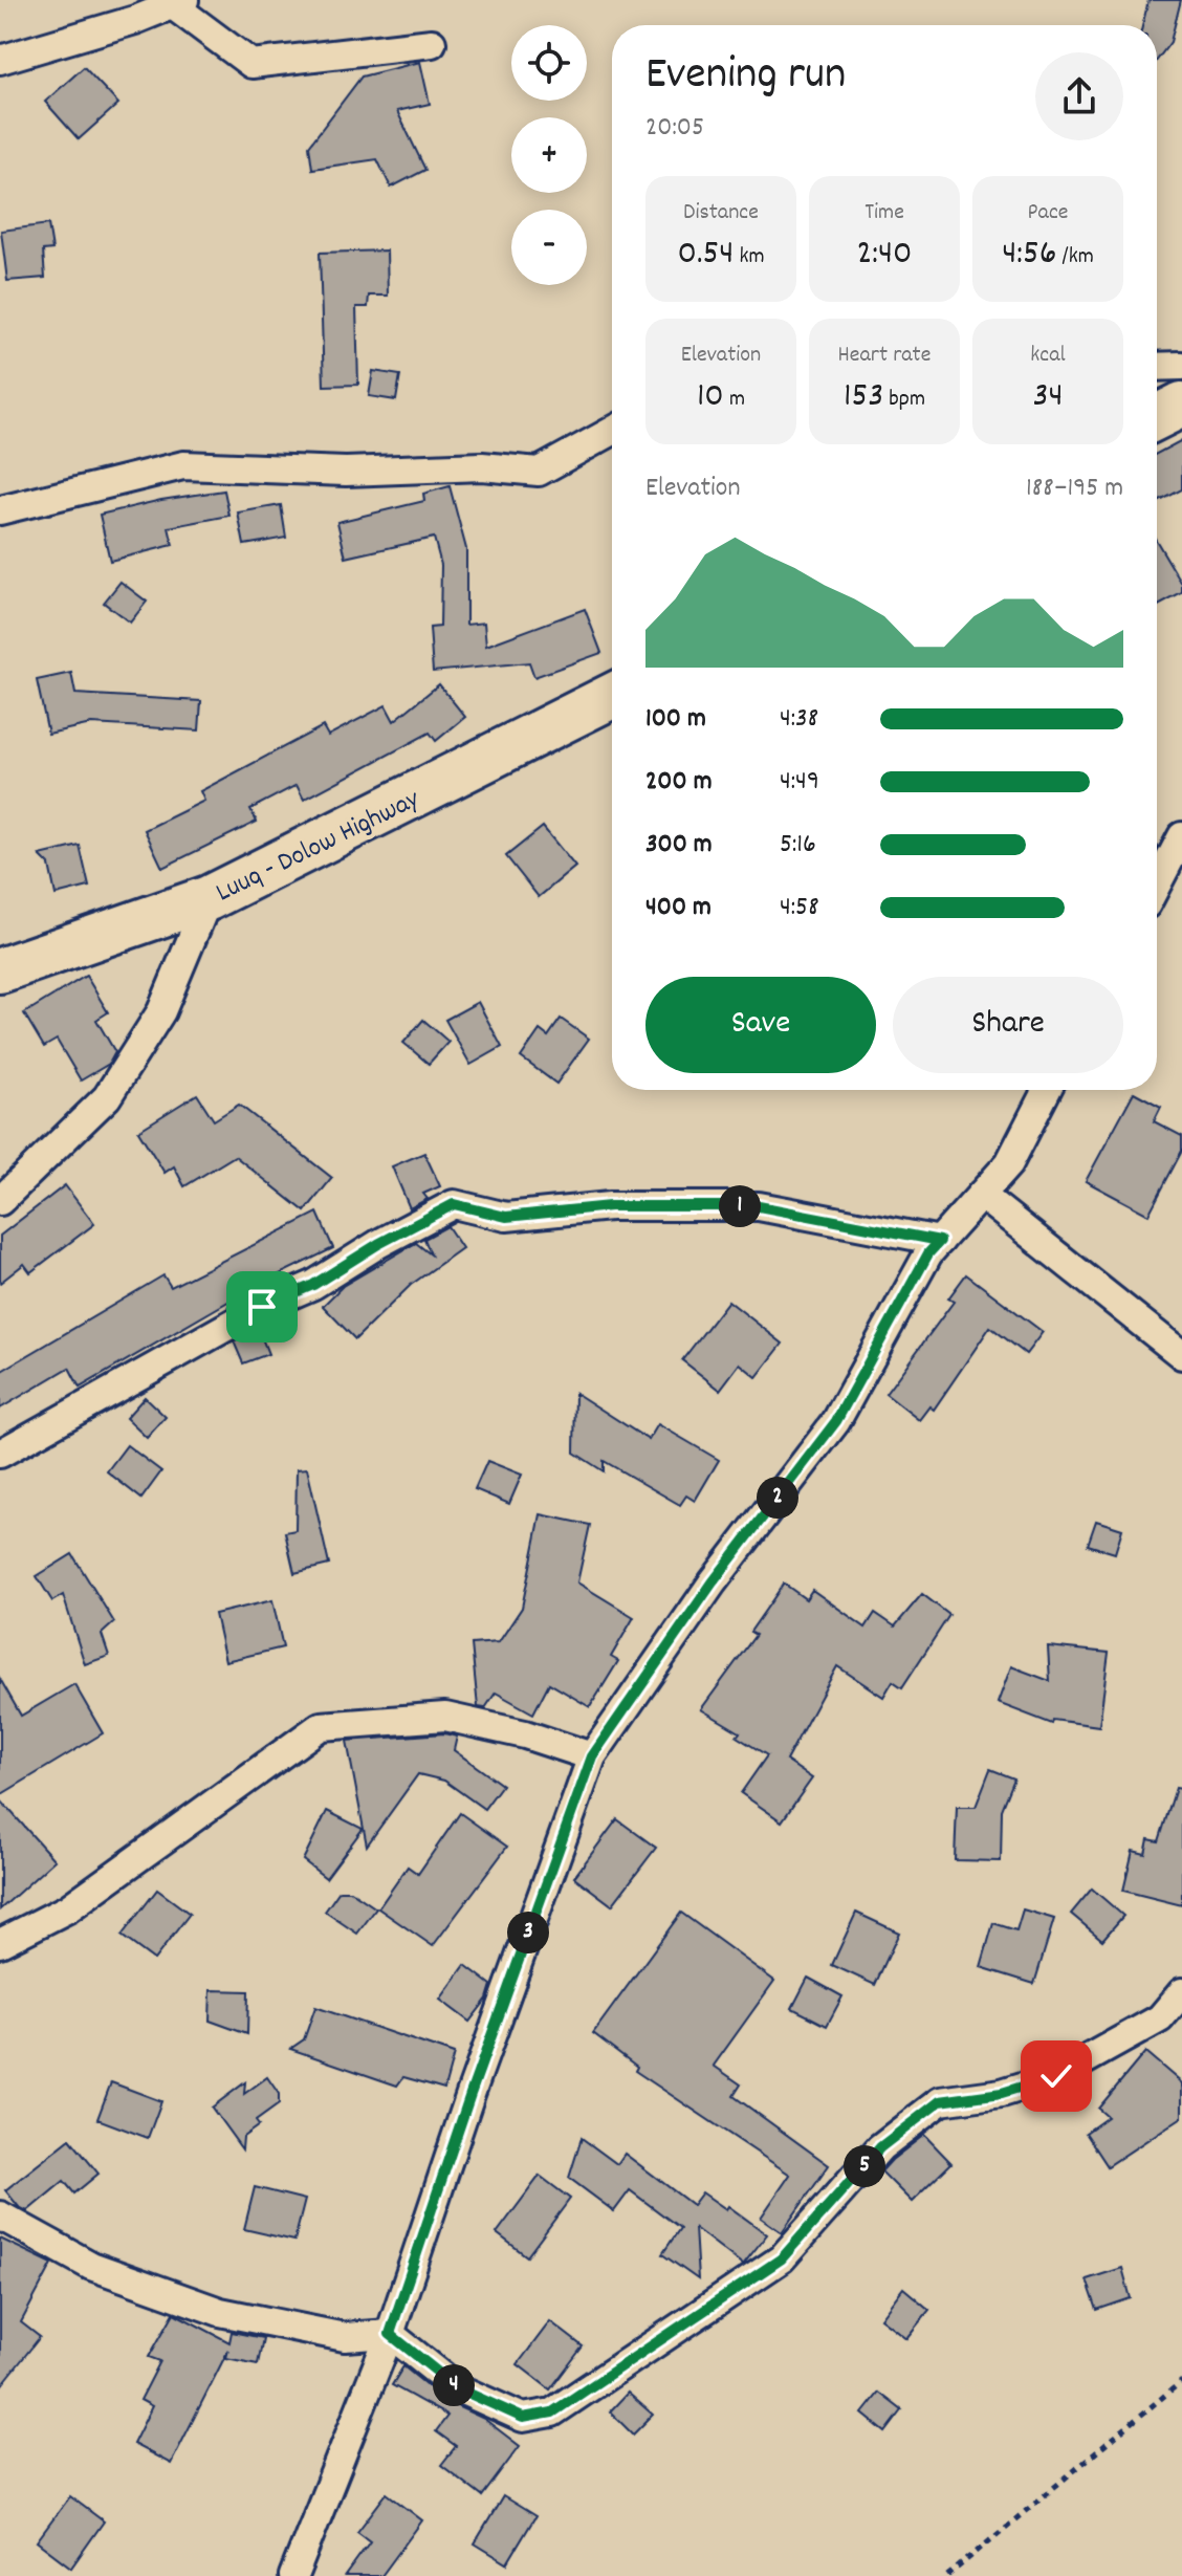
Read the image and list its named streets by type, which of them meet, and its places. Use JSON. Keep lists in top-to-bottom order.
{
  "streets": {
    "main road": ["Luuq - Dolow Highway"]
  },
  "page": {
    "map_buttons": ["+", "−"],
    "heading": ["Evening run", "20:05"],
    "stats": [
      ["Distance", "0.54 km"],
      ["Time", "2:40"],
      ["Pace", "4:56 /km"],
      ["Elevation", "10 m"],
      ["Heart rate", "153 bpm"],
      ["kcal", "34"]
    ],
    "chart": ["Elevation", "188–195 m"],
    "list": [
      {
        "name": "100 m",
        "note": "4:38"
      },
      {
        "name": "200 m",
        "note": "4:49"
      },
      {
        "name": "300 m",
        "note": "5:16"
      },
      {
        "name": "400 m",
        "note": "4:58"
      }
    ],
    "buttons": ["Save", "Share"],
    "pins": [
      "1",
      "2",
      "3",
      "5",
      "4"
    ]
  }
}
